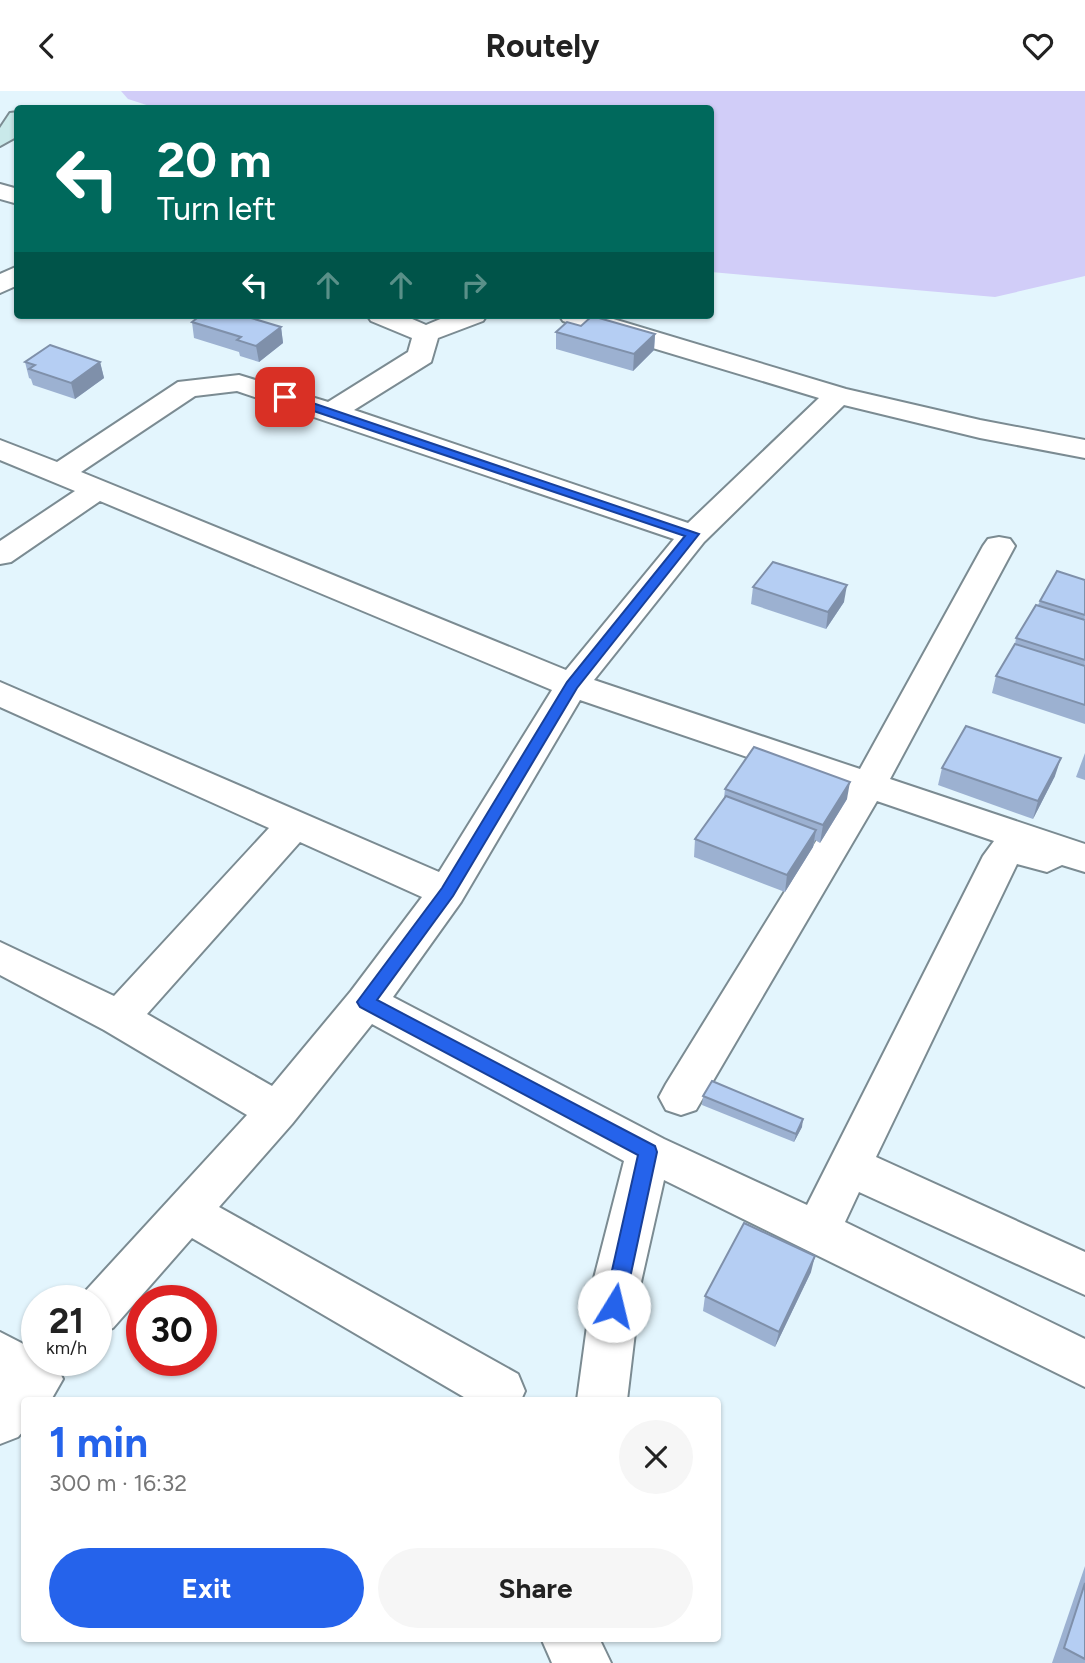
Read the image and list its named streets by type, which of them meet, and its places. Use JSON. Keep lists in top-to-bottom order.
{
  "page": {
    "header": "Routely",
    "turn": ["20 m", "Turn left"],
    "speed": "21 km/h",
    "limit": "30",
    "heading": ["1 min", "300 m · 16:32"],
    "buttons": ["Exit", "Share"]
  }
}
